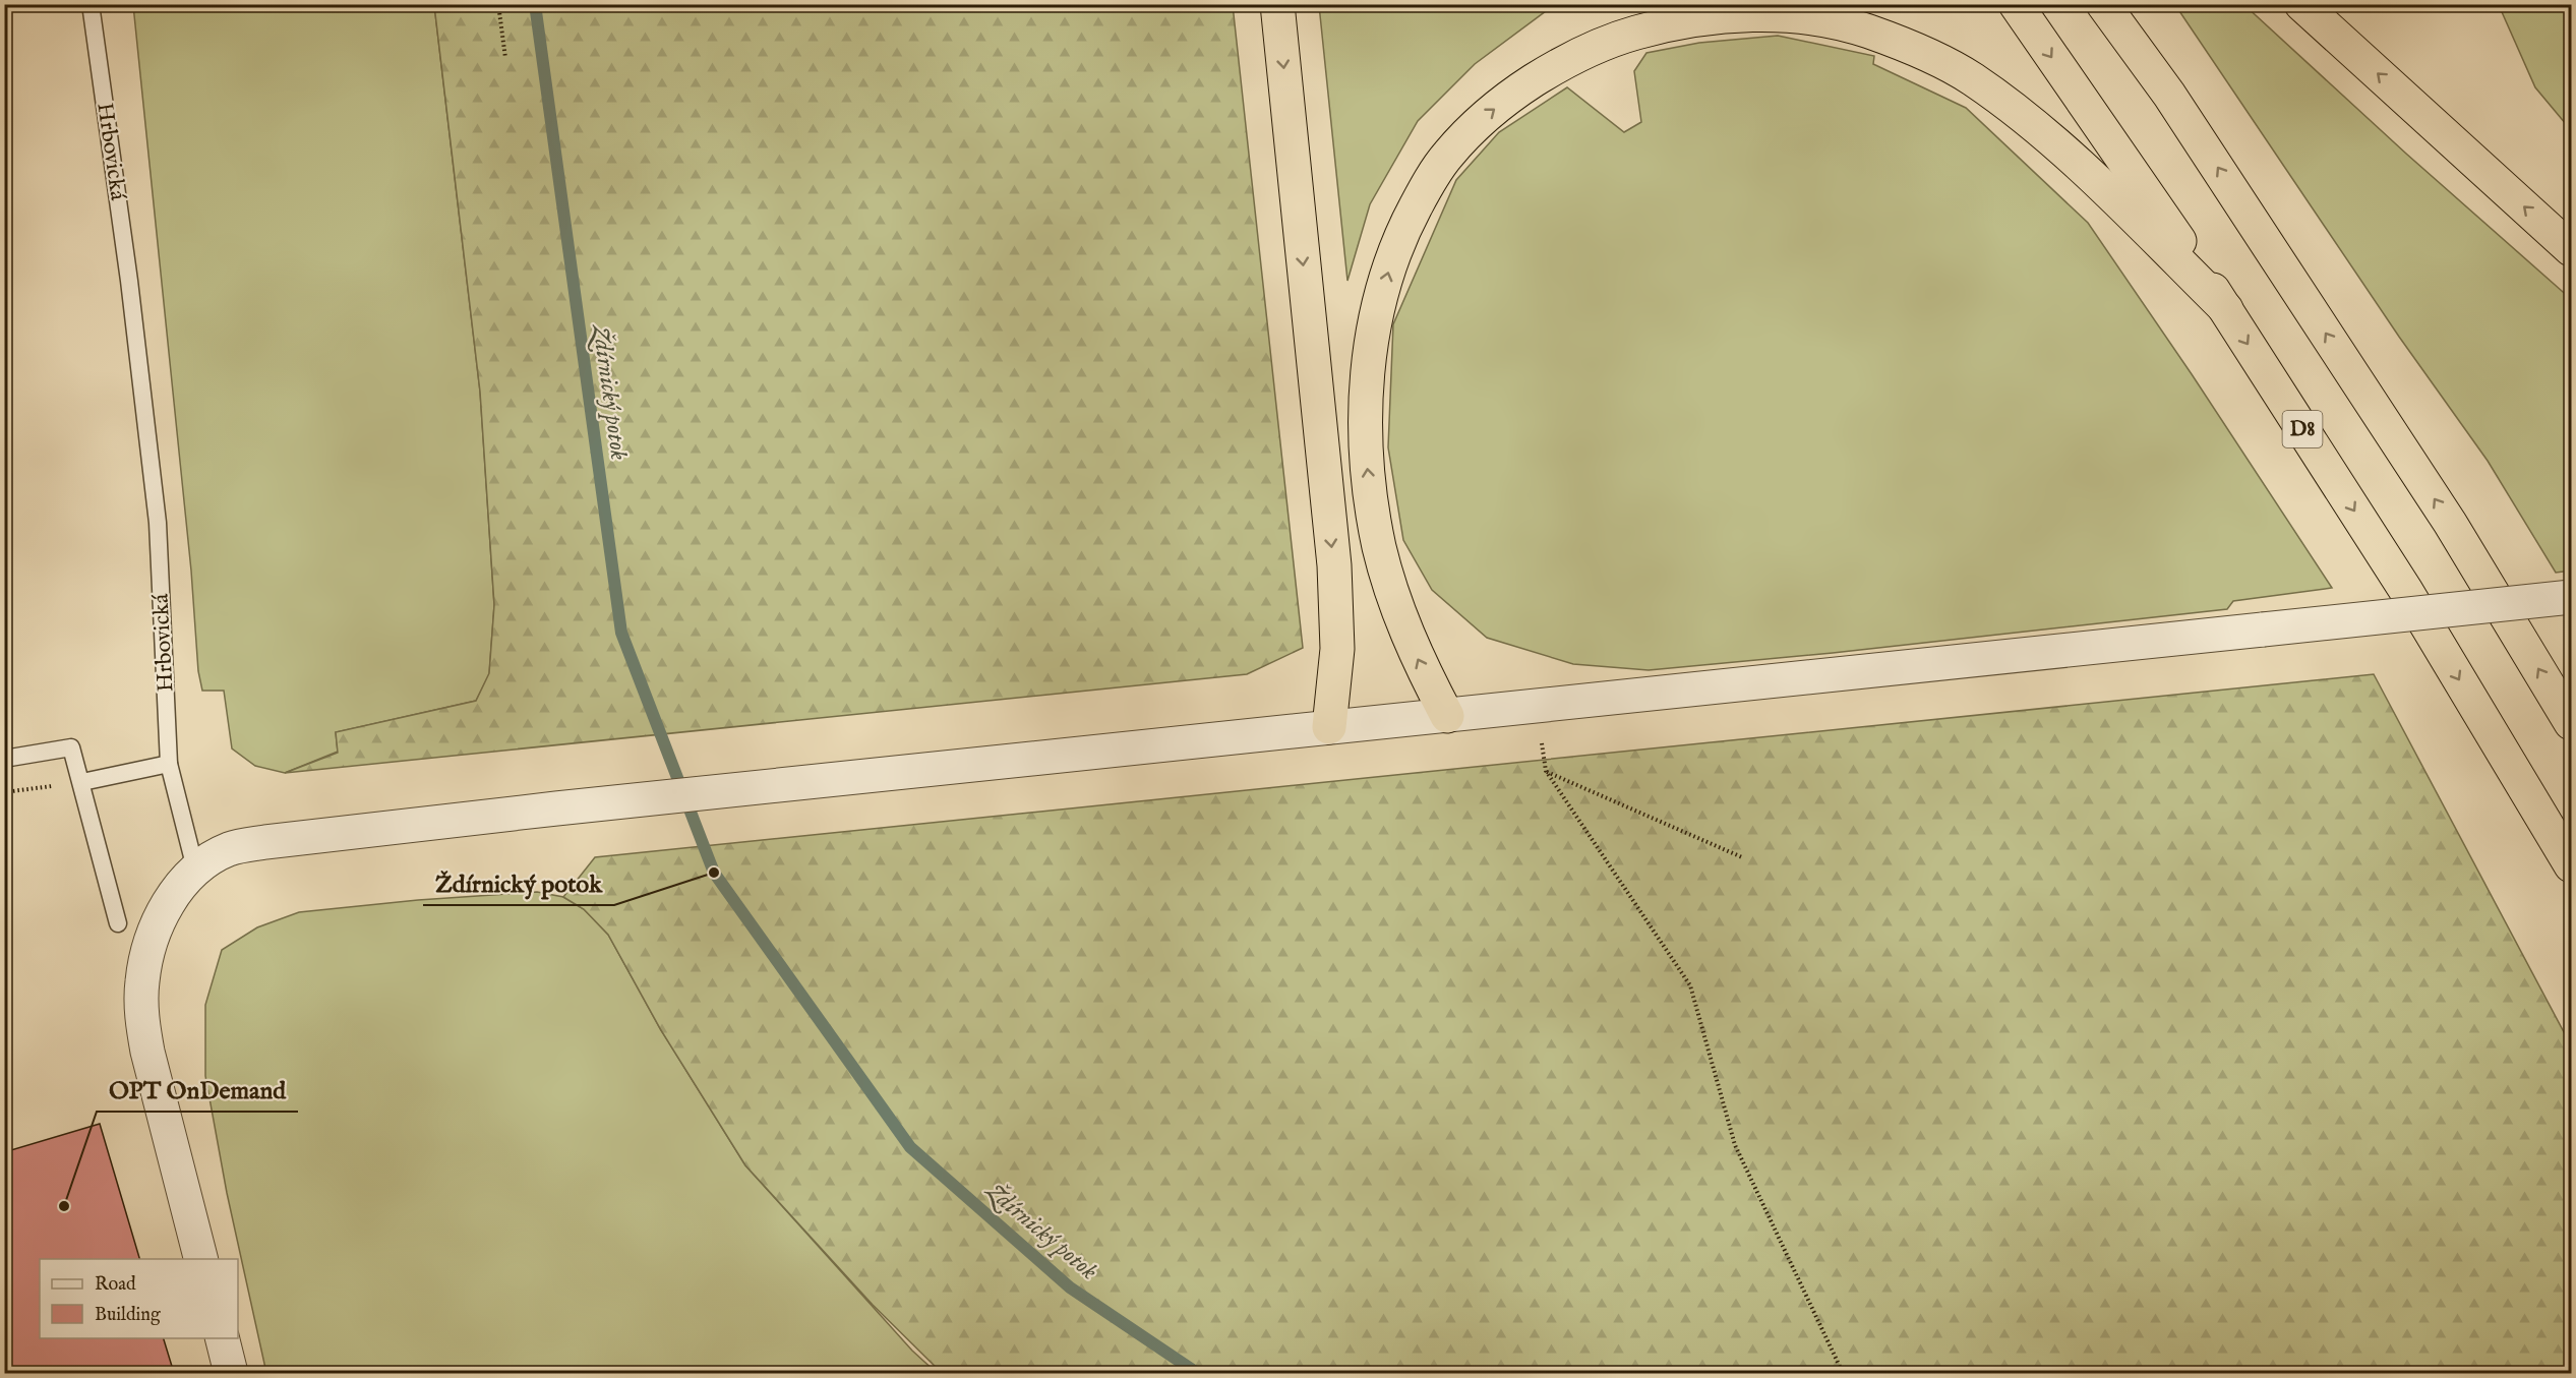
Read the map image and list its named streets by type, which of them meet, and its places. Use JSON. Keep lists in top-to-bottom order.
{
  "streets": {
    "highway": ["D8"],
    "lane": ["Hrbovická"]
  },
  "water": ["Ždírnický potok"],
  "places": ["Ždírnický potok", "OPT OnDemand"],
  "legend": ["Road", "Building"]
}
